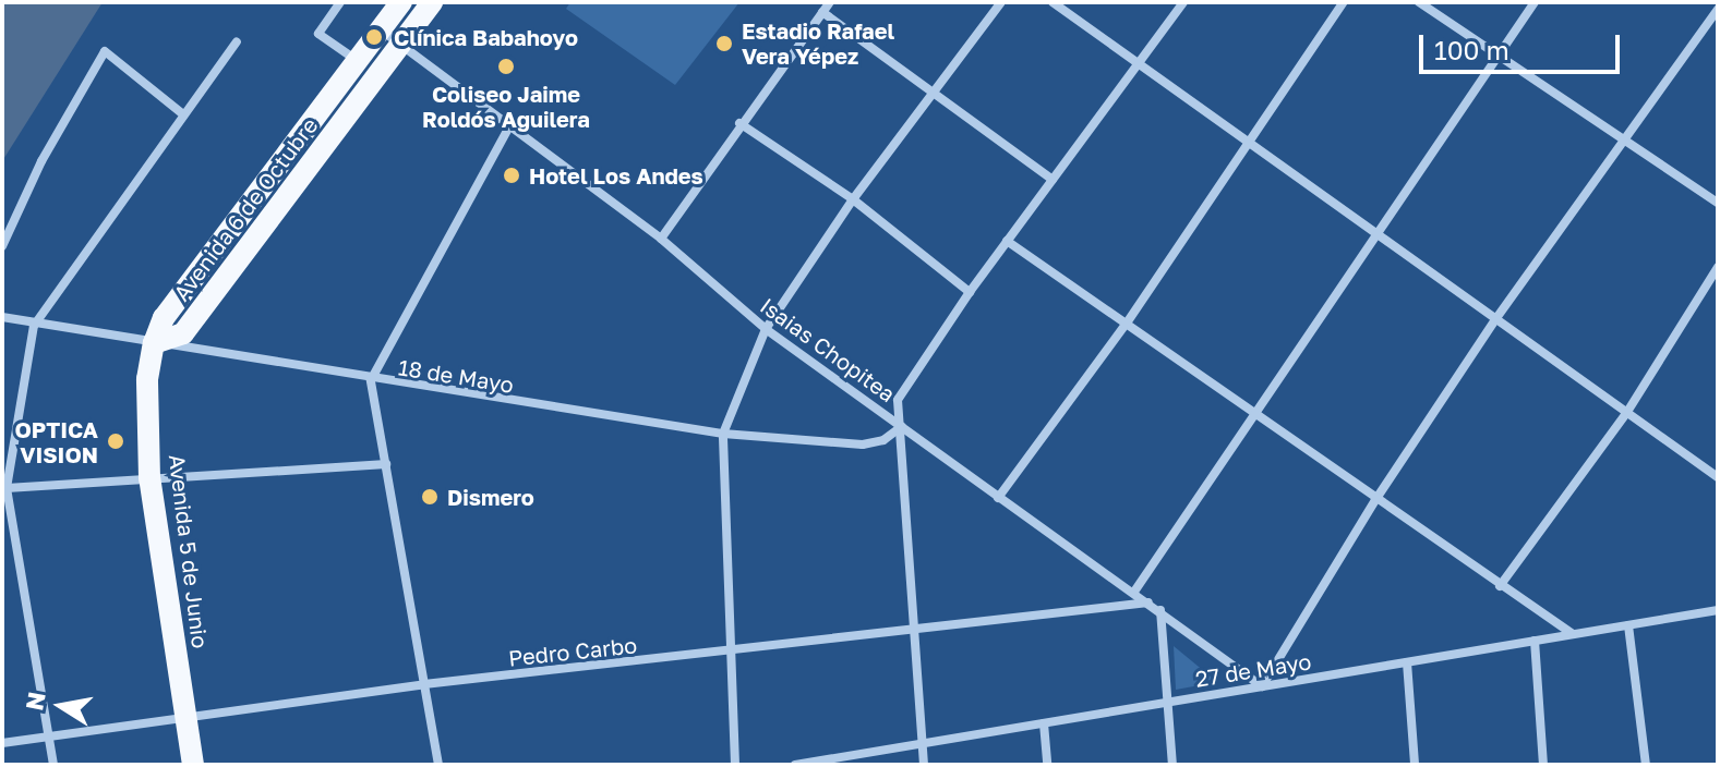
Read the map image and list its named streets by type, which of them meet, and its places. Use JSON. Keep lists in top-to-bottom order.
{
  "streets": {
    "main road": ["Avenida 6 de Octubre", "Avenida 5 de Junio"],
    "street": [
      "Isaias Chopitea",
      "18 de Mayo",
      "Pedro Carbo",
      "27 de Mayo"
    ]
  },
  "crossings": [
    ["Avenida 6 de Octubre", "Isaias Chopitea"],
    ["Avenida 6 de Octubre", "18 de Mayo"],
    ["Avenida 6 de Octubre", "Avenida 5 de Junio"],
    ["Isaias Chopitea", "18 de Mayo"],
    ["Isaias Chopitea", "Pedro Carbo"],
    ["Isaias Chopitea", "27 de Mayo"],
    ["18 de Mayo", "Avenida 5 de Junio"],
    ["Avenida 5 de Junio", "Pedro Carbo"]
  ],
  "places": [
    "Clínica Babahoyo",
    "Estadio Rafael Vera Yépez",
    "Coliseo Jaime Roldós Aguilera",
    "Hotel Los Andes",
    "OPTICA VISION",
    "Dismero"
  ],
  "scale_bar": "100 m",
  "north": "left"
}
